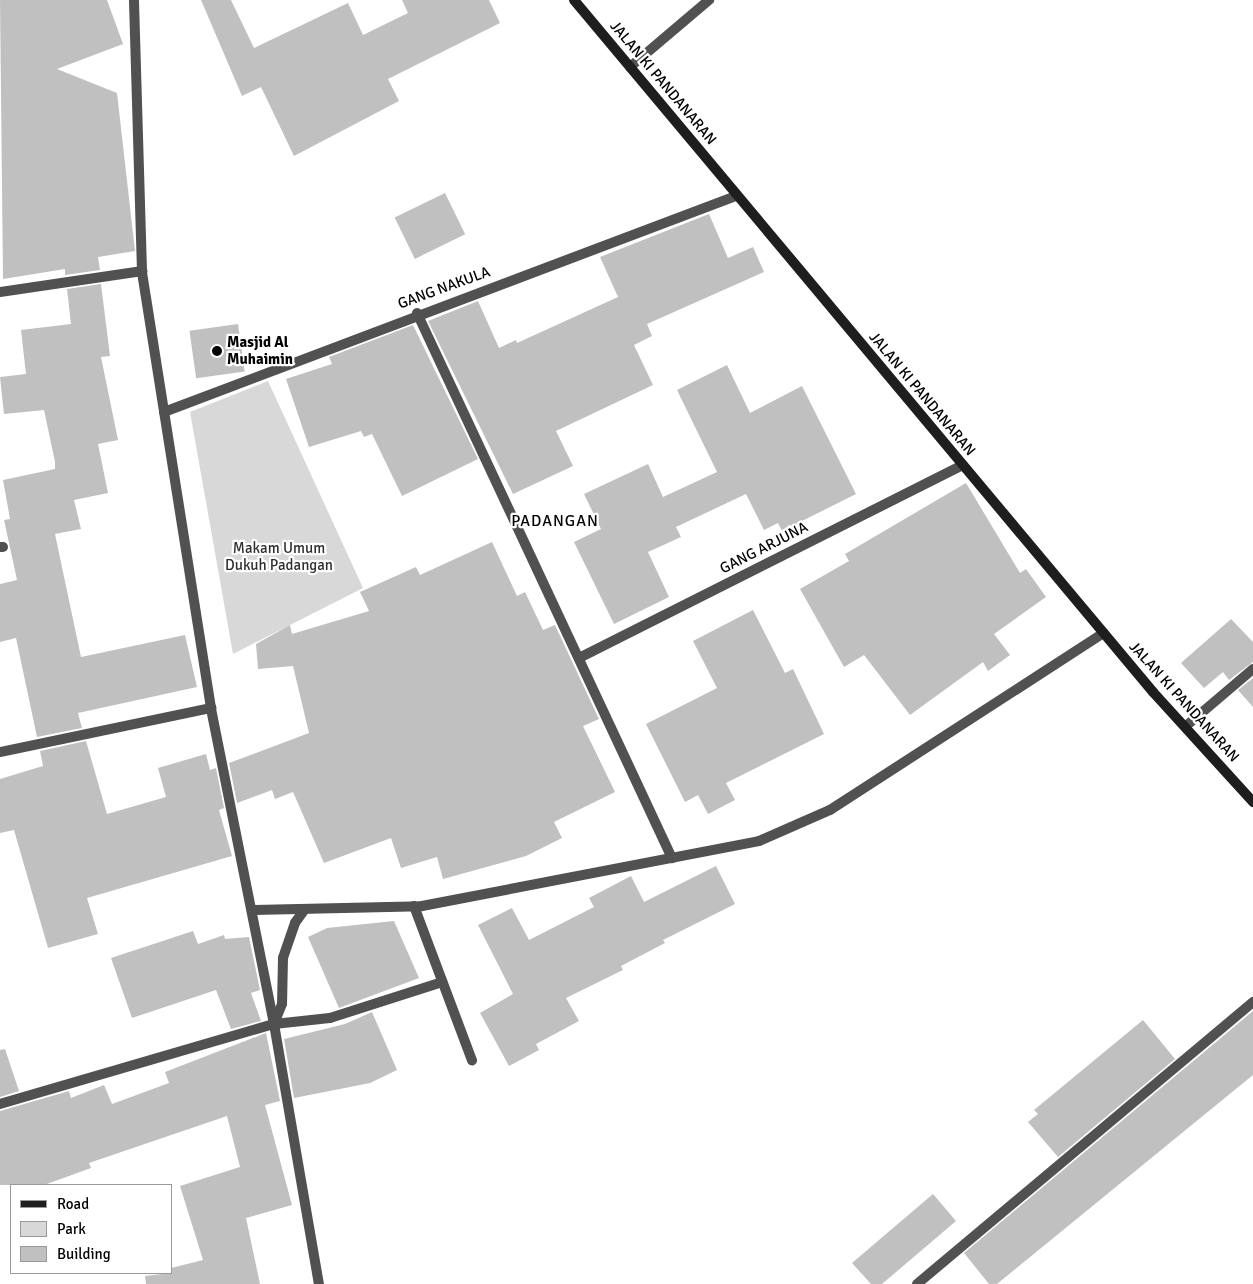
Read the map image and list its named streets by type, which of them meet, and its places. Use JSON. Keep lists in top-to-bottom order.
{
  "streets": {
    "main road": ["JALAN KI PANDANARAN"],
    "street": ["GANG NAKULA", "GANG ARJUNA"]
  },
  "crossings": [
    ["JALAN KI PANDANARAN", "GANG NAKULA"],
    ["JALAN KI PANDANARAN", "GANG ARJUNA"]
  ],
  "districts": ["PADANGAN"],
  "parks": ["Makam Umum Dukuh Padangan"],
  "places": ["Masjid Al Muhaimin"],
  "legend": ["Road", "Park", "Building"]
}
